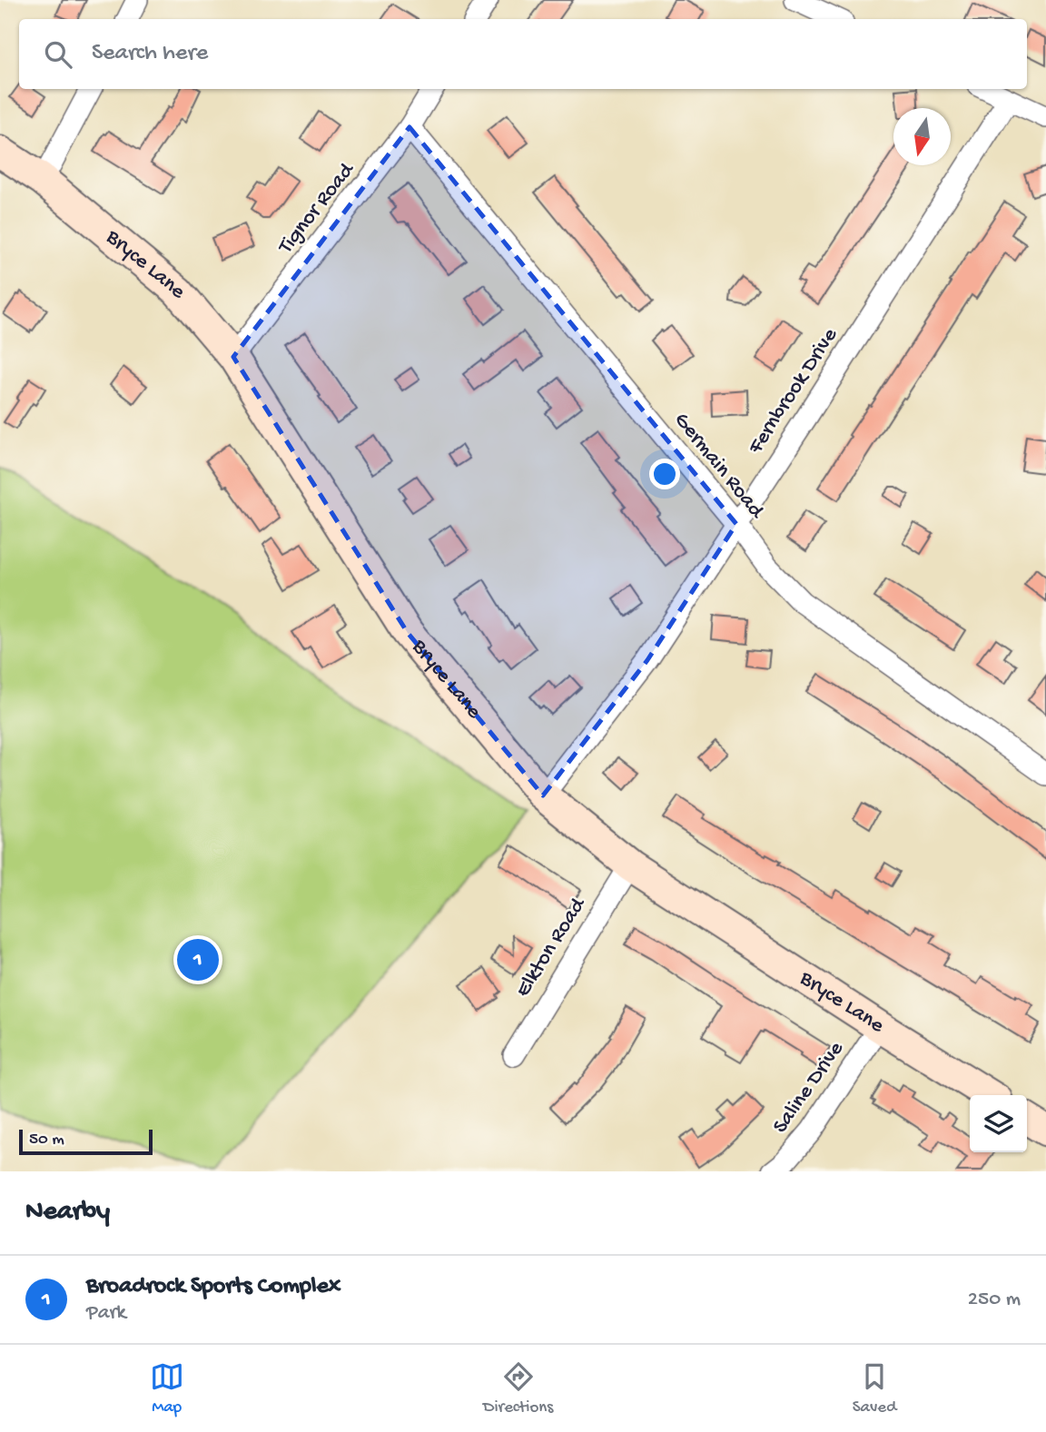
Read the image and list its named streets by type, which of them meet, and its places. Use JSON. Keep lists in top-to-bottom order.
{
  "streets": {
    "street": [
      "Tignor Road",
      "Bryce Lane",
      "Fernbrook Drive",
      "Germain Road",
      "Elkton Road",
      "Saline Drive"
    ]
  },
  "crossings": [
    ["Tignor Road", "Bryce Lane"],
    ["Tignor Road", "Germain Road"],
    ["Bryce Lane", "Fernbrook Drive"],
    ["Bryce Lane", "Elkton Road"],
    ["Bryce Lane", "Saline Drive"],
    ["Fernbrook Drive", "Germain Road"]
  ],
  "scale_bar": "50 m",
  "north": "bottom",
  "page": {
    "search": "Search here",
    "pins": "1",
    "scale": "50 m",
    "heading": "Nearby",
    "list": [
      {
        "mark": "1",
        "name": "Broadrock Sports Complex",
        "note": "Park",
        "value": "250 m"
      }
    ],
    "nav": ["Map", "Directions", "Saved"]
  }
}
